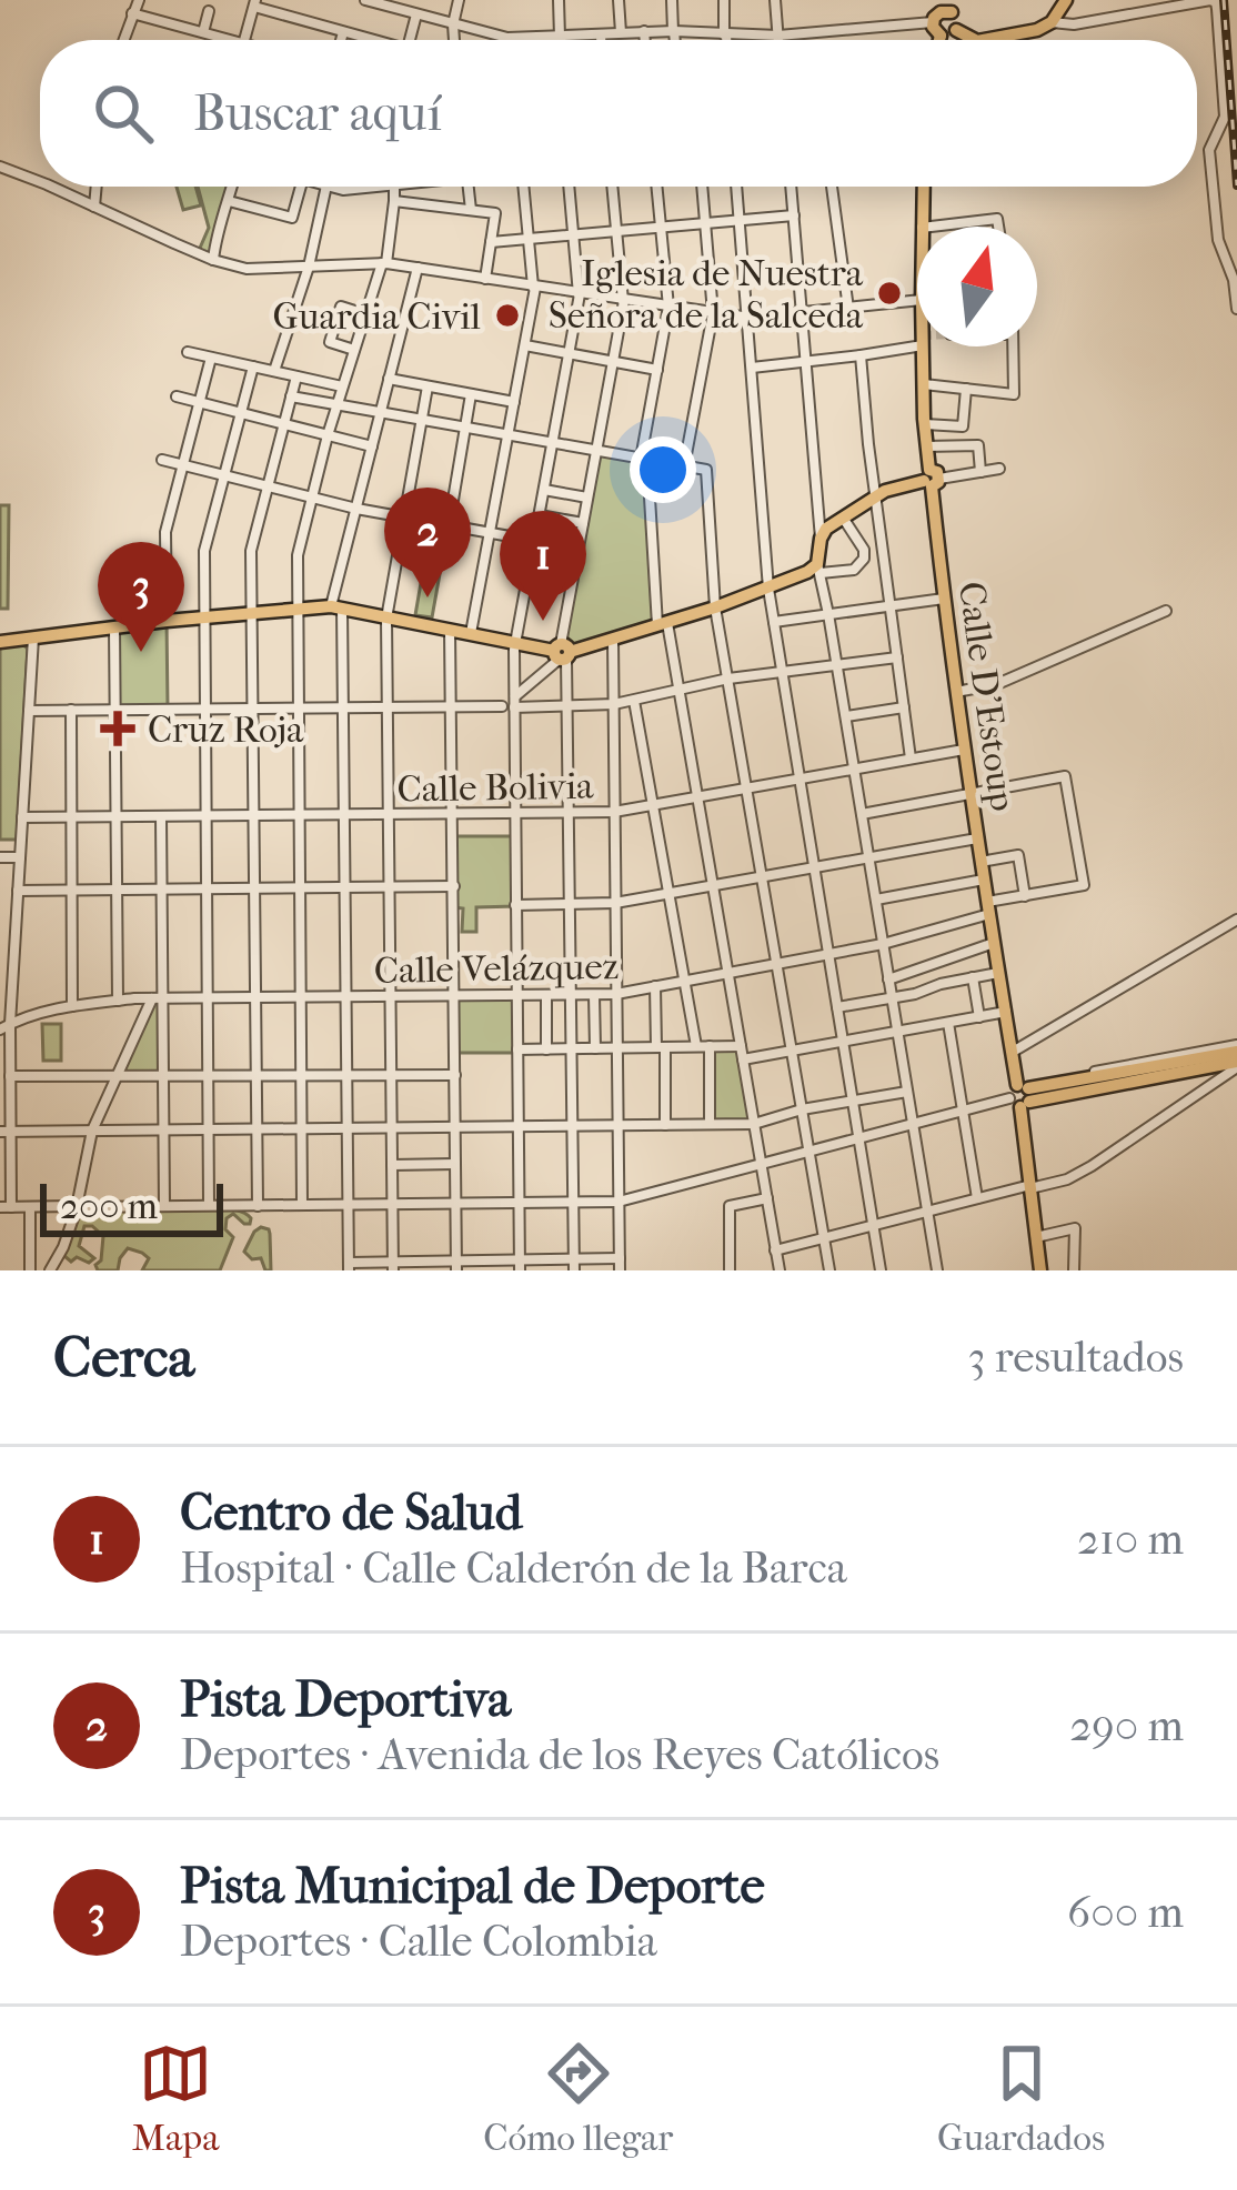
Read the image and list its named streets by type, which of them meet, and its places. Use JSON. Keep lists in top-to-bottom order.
{
  "streets": {
    "main road": ["Calle D'Estoup"],
    "street": ["Calle Bolivia", "Calle Velázquez"]
  },
  "crossings": [
    ["Calle D'Estoup", "Calle Bolivia"],
    ["Calle D'Estoup", "Calle Velázquez"]
  ],
  "places": {
    "other": ["Iglesia de Nuestra Señora de la Salceda", "Guardia Civil"],
    "health": ["Cruz Roja"]
  },
  "scale_bar": "200 m",
  "north": "top",
  "page": {
    "search": "Buscar aquí",
    "pins": ["2", "1", "3"],
    "scale": "200 m",
    "heading": ["Cerca", "3 resultados"],
    "list": [
      {
        "mark": "1",
        "name": "Centro de Salud",
        "note": "Hospital · Calle Calderón de la Barca",
        "value": "210 m"
      },
      {
        "mark": "2",
        "name": "Pista Deportiva",
        "note": "Deportes · Avenida de los Reyes Católicos",
        "value": "290 m"
      },
      {
        "mark": "3",
        "name": "Pista Municipal de Deporte",
        "note": "Deportes · Calle Colombia",
        "value": "600 m"
      }
    ],
    "nav": ["Mapa", "Cómo llegar", "Guardados"]
  }
}
